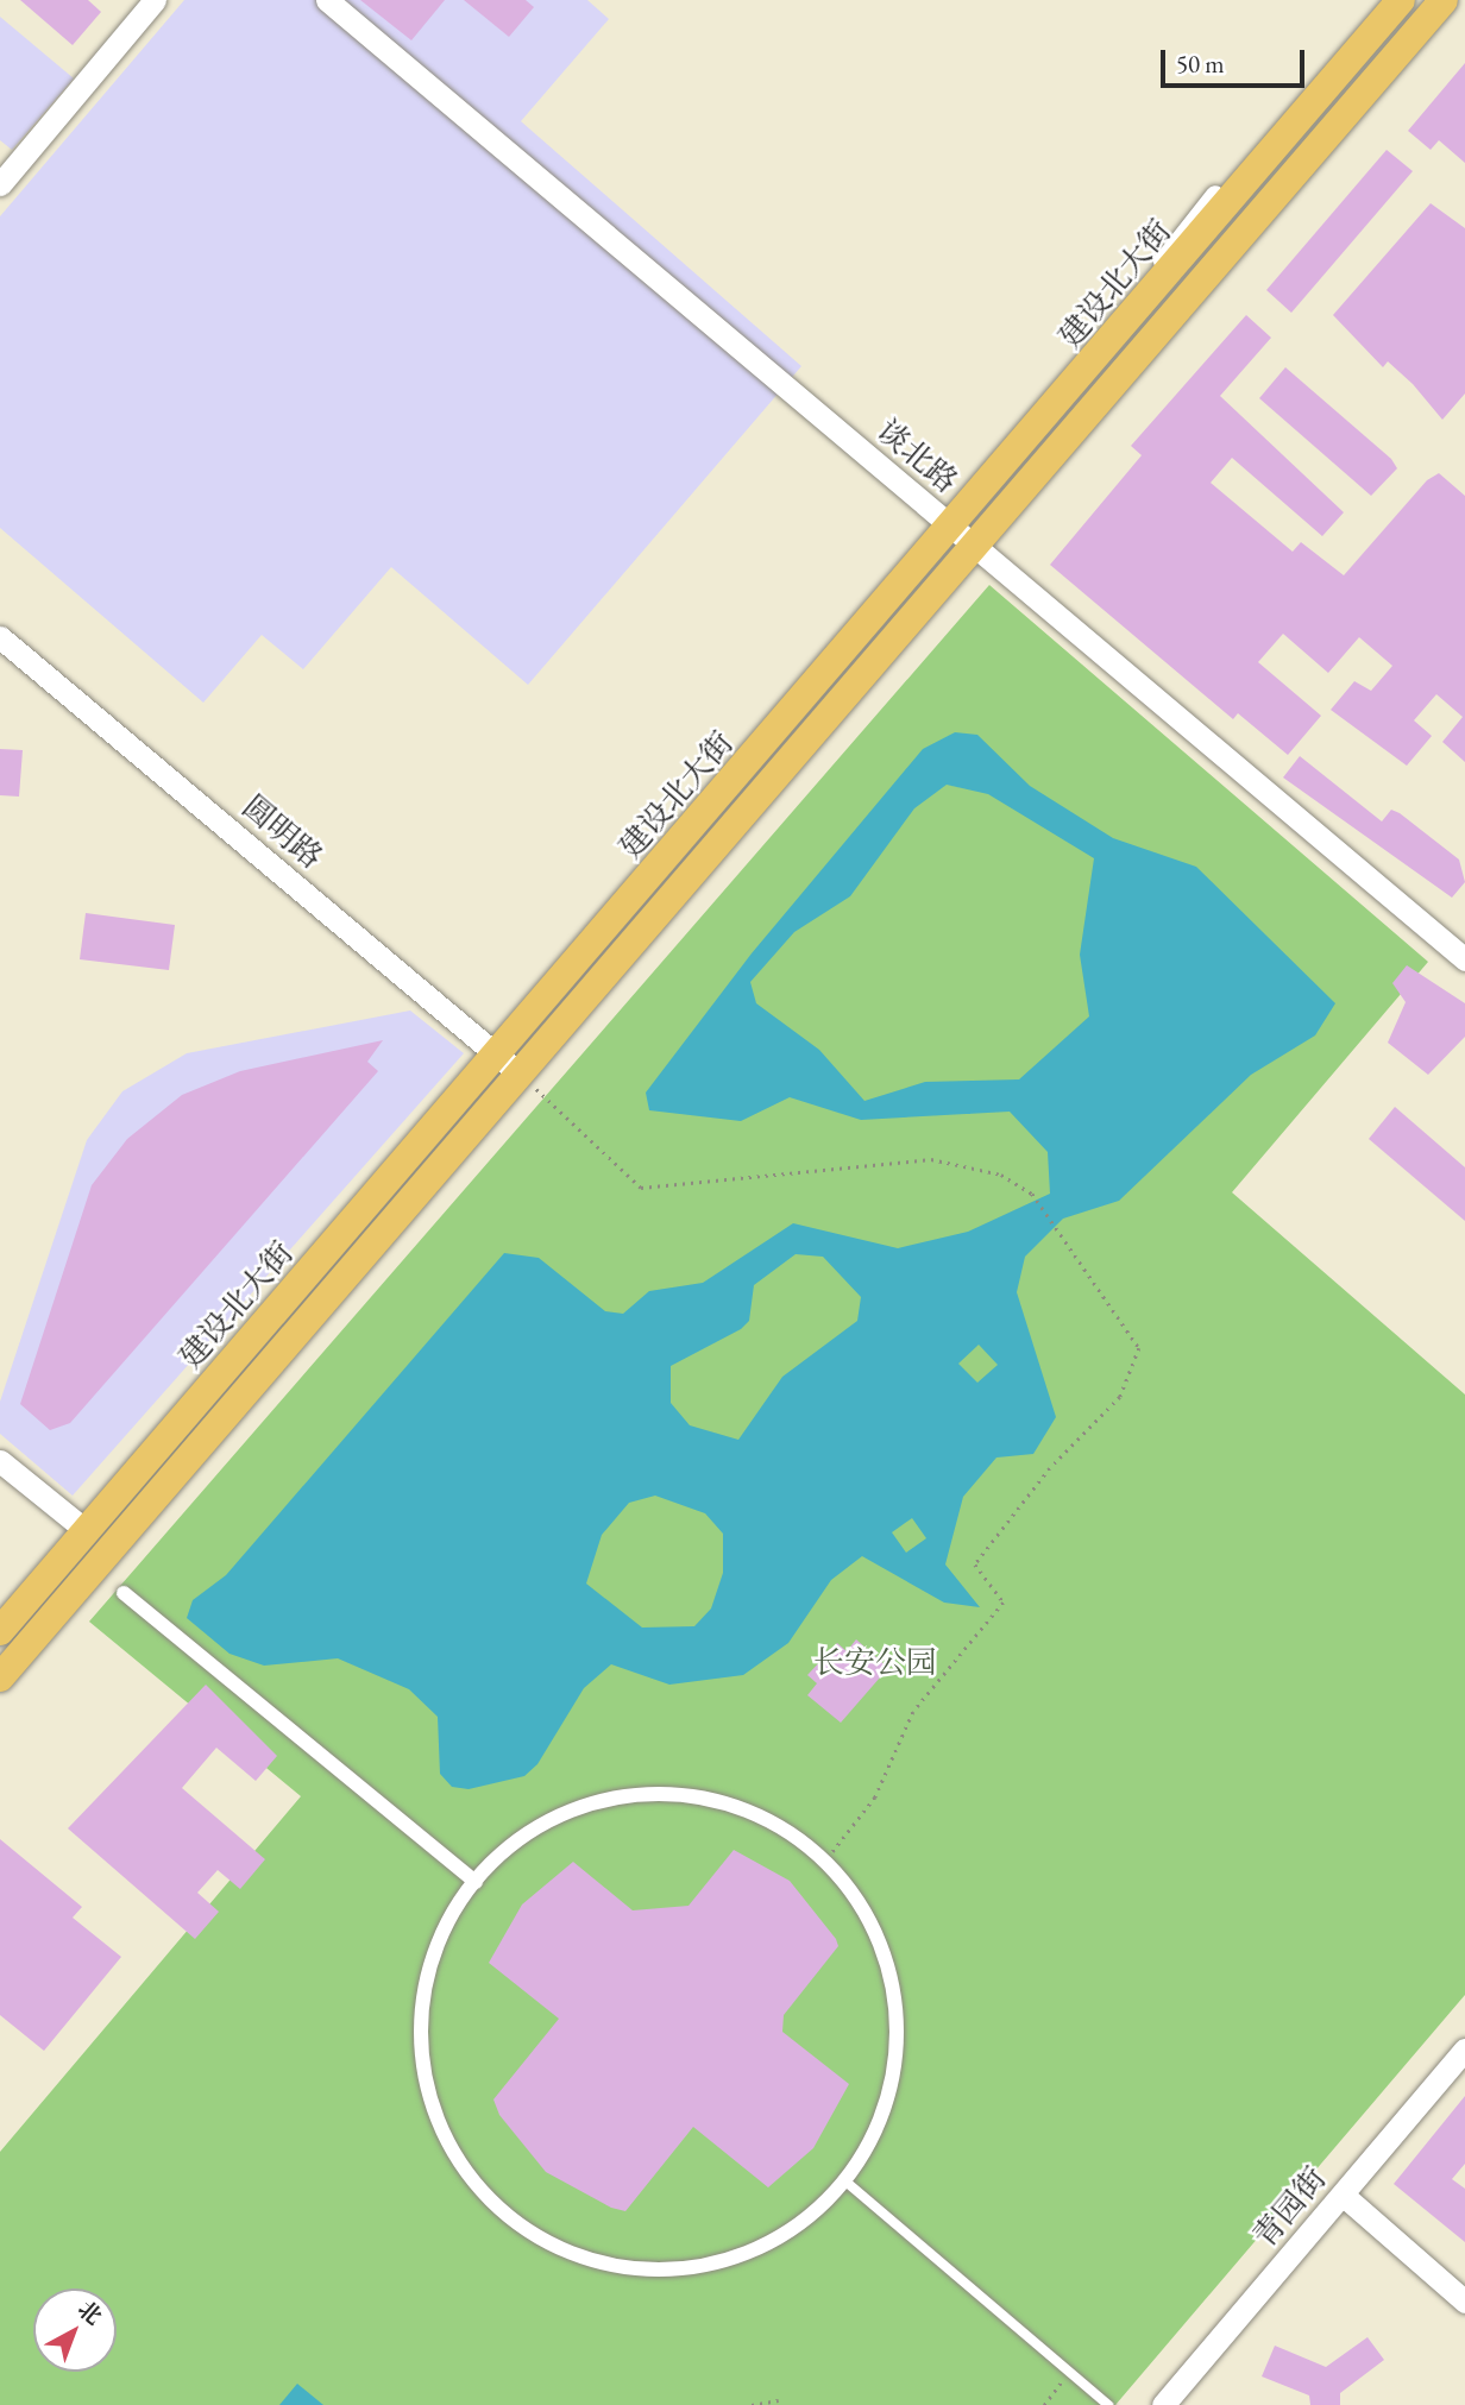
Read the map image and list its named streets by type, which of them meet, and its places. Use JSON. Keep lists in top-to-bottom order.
{
  "streets": {
    "main road": ["建设北大街"],
    "street": ["谈北路", "圆明路", "青园街"]
  },
  "crossings": [
    ["建设北大街", "谈北路"],
    ["建设北大街", "圆明路"]
  ],
  "parks": ["长安公园"],
  "scale_bar": "50 m",
  "north": "top right"
}
